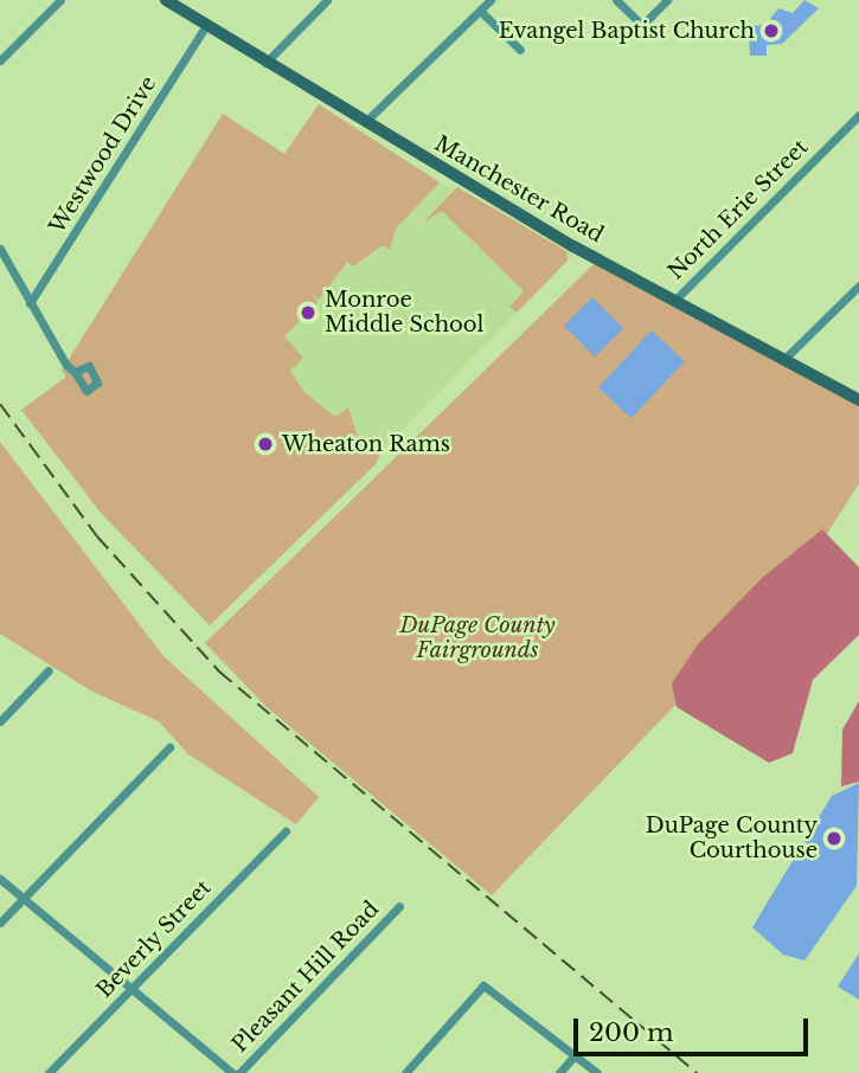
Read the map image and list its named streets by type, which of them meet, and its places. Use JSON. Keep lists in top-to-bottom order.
{
  "streets": {
    "street": [
      "Westwood Drive",
      "Manchester Road",
      "North Erie Street",
      "Beverly Street",
      "Pleasant Hill Road"
    ]
  },
  "crossings": [
    ["Westwood Drive", "Manchester Road"],
    ["Manchester Road", "North Erie Street"]
  ],
  "parks": ["DuPage County Fairgrounds"],
  "places": [
    "Evangel Baptist Church",
    "Monroe Middle School",
    "Wheaton Rams",
    "DuPage County Courthouse"
  ],
  "scale_bar": "200 m"
}
